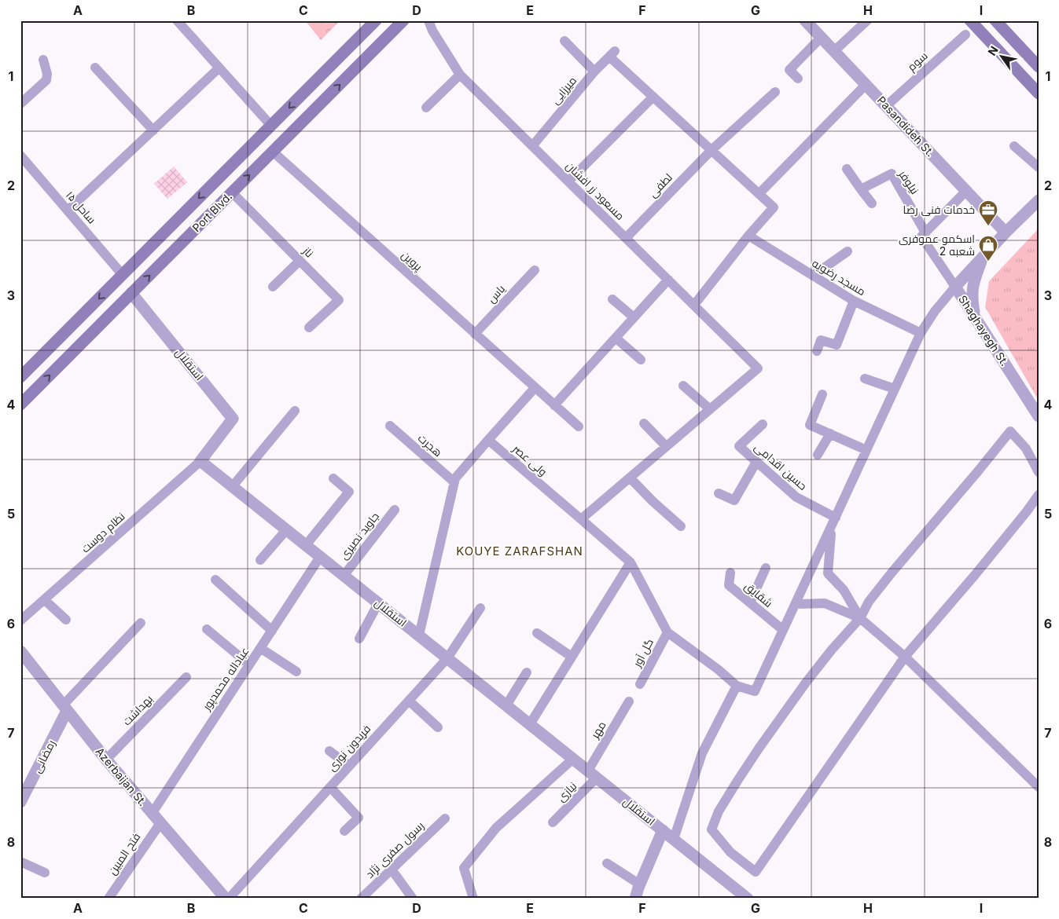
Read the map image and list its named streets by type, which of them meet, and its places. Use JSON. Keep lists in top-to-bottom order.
{
  "streets": {
    "main road": ["Port Blvd."],
    "street": [
      "سوم",
      "میرزایی",
      "Pasandideh St.",
      "نیلوفر",
      "لطفی",
      "مسعود زر افشان",
      "ساحل ۱۵",
      "ناز",
      "پروین",
      "مسجد رضویه",
      "یاس",
      "Shaghayegh St.",
      "استقلال",
      "هجرت",
      "ولی عصر",
      "حسین اقدامی",
      "نظام دوست",
      "جاوید نصیری",
      "شقایق",
      "گل آور",
      "عباداله محمدپور",
      "بهداشت",
      "مهر",
      "فریدون نوری",
      "رمضانی",
      "Azerbaijan St.",
      "نیازی",
      "رسول صفری نژاد",
      "فتح المبین"
    ]
  },
  "crossings": [
    ["سوم", "Pasandideh St."],
    ["میرزایی", "مسعود زر افشان"],
    ["Pasandideh St.", "Shaghayegh St."],
    ["لطفی", "مسعود زر افشان"],
    ["ساحل ۱۵", "Port Blvd."],
    ["Port Blvd.", "ناز"],
    ["Port Blvd.", "پروین"],
    ["Port Blvd.", "استقلال"],
    ["پروین", "یاس"],
    ["استقلال", "نظام دوست"],
    ["استقلال", "جاوید نصیری"],
    ["استقلال", "عباداله محمدپور"],
    ["استقلال", "مهر"],
    ["استقلال", "فریدون نوری"],
    ["استقلال", "نیازی"],
    ["عباداله محمدپور", "Azerbaijan St."],
    ["بهداشت", "Azerbaijan St."],
    ["مهر", "نیازی"],
    ["رمضانی", "Azerbaijan St."],
    ["Azerbaijan St.", "فتح المبین"]
  ],
  "districts": ["KOUYE ZARAFSHAN"],
  "places": {
    "office": ["خدمات فنی رضا"],
    "shop": ["اسکمو عموفری شعبه 2"]
  },
  "north": "top left",
  "grid": {
    "columns": [
      "A",
      "B",
      "C",
      "D",
      "E",
      "F",
      "G",
      "H",
      "I"
    ],
    "rows": [
      "1",
      "2",
      "3",
      "4",
      "5",
      "6",
      "7",
      "8"
    ]
  }
}
